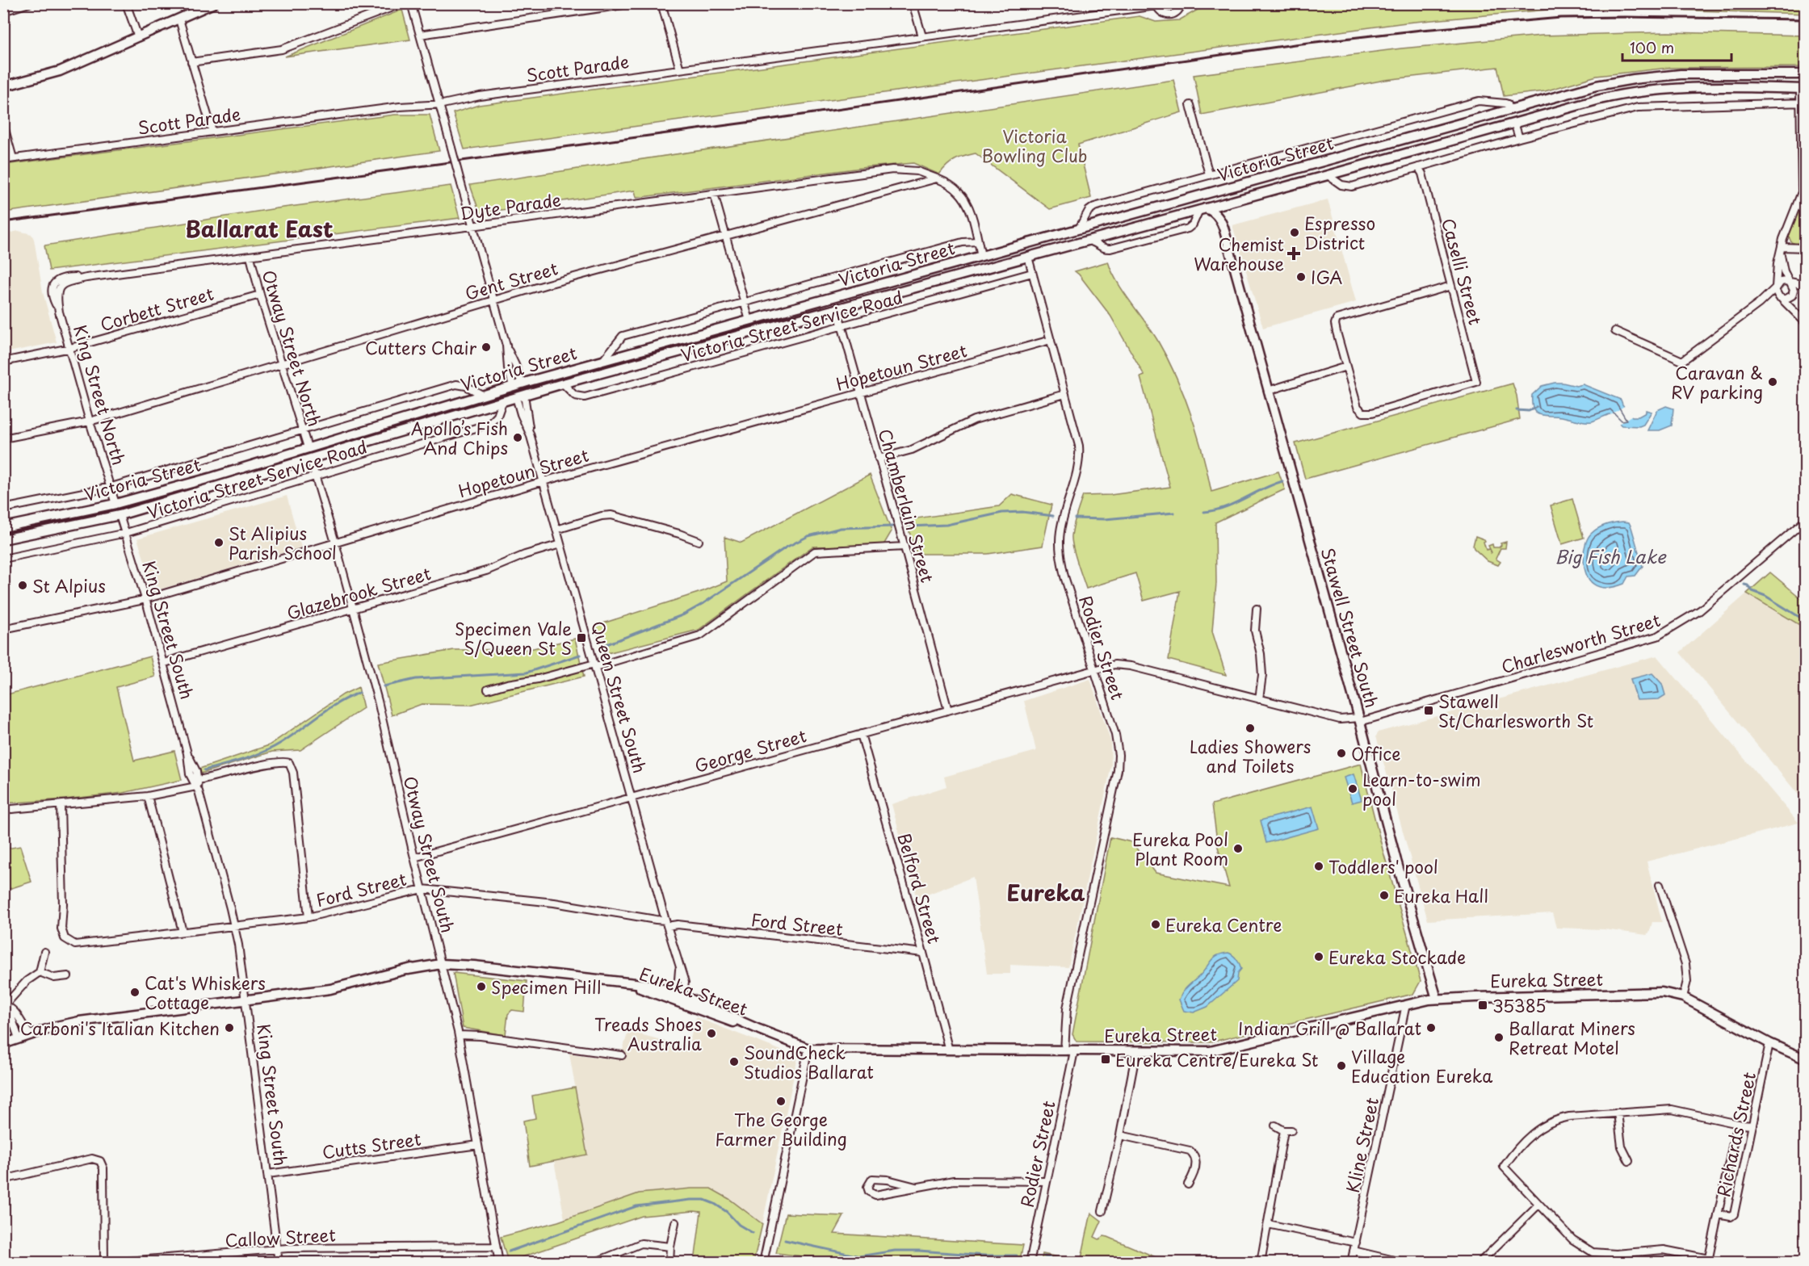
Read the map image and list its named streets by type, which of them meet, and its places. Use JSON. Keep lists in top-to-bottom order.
{
  "streets": {
    "main road": [
      "Victoria Street",
      "King Street North",
      "Stawell Street South",
      "Queen Street South",
      "Eureka Street"
    ],
    "street": [
      "Scott Parade",
      "Dyte Parade",
      "Caselli Street",
      "Gent Street",
      "Corbett Street",
      "Victoria Street Service Road",
      "Otway Street North",
      "Hopetoun Street",
      "Chamberlain Street",
      "Glazebrook Street",
      "King Street South",
      "Charlesworth Street",
      "Rodier Street",
      "George Street",
      "Otway Street South",
      "Belford Street",
      "Ford Street",
      "Richards Street",
      "Cutts Street",
      "Kline Street",
      "Callow Street"
    ]
  },
  "crossings": [
    ["Victoria Street", "Victoria Street Service Road"],
    ["Victoria Street", "Otway Street North"],
    ["Victoria Street", "King Street North"],
    ["Victoria Street", "Chamberlain Street"],
    ["Victoria Street", "Stawell Street South"],
    ["Victoria Street", "King Street South"],
    ["Victoria Street", "Rodier Street"],
    ["Victoria Street", "Queen Street South"],
    ["Victoria Street", "Otway Street South"],
    ["Dyte Parade", "Gent Street"],
    ["Dyte Parade", "Otway Street North"],
    ["Dyte Parade", "King Street North"],
    ["Gent Street", "Otway Street North"],
    ["Gent Street", "King Street North"],
    ["Corbett Street", "Otway Street North"],
    ["Corbett Street", "King Street North"],
    ["Victoria Street Service Road", "Otway Street North"],
    ["Victoria Street Service Road", "King Street North"],
    ["Victoria Street Service Road", "Chamberlain Street"],
    ["Victoria Street Service Road", "King Street South"],
    ["Victoria Street Service Road", "Rodier Street"],
    ["Victoria Street Service Road", "Otway Street South"],
    ["Hopetoun Street", "Chamberlain Street"],
    ["Hopetoun Street", "King Street South"],
    ["Hopetoun Street", "Rodier Street"],
    ["Hopetoun Street", "Queen Street South"],
    ["Hopetoun Street", "Otway Street South"],
    ["King Street North", "King Street South"],
    ["Chamberlain Street", "George Street"],
    ["Glazebrook Street", "King Street South"],
    ["Glazebrook Street", "Queen Street South"],
    ["Glazebrook Street", "Otway Street South"],
    ["Stawell Street South", "Charlesworth Street"],
    ["Stawell Street South", "Eureka Street"],
    ["King Street South", "Ford Street"],
    ["King Street South", "Eureka Street"],
    ["King Street South", "Cutts Street"],
    ["King Street South", "Callow Street"],
    ["Charlesworth Street", "Rodier Street"],
    ["Charlesworth Street", "George Street"],
    ["Rodier Street", "George Street"],
    ["Rodier Street", "Eureka Street"],
    ["Queen Street South", "George Street"],
    ["Queen Street South", "Ford Street"],
    ["Queen Street South", "Eureka Street"],
    ["George Street", "Otway Street South"],
    ["George Street", "Belford Street"],
    ["Otway Street South", "Ford Street"],
    ["Otway Street South", "Eureka Street"],
    ["Otway Street South", "Cutts Street"],
    ["Otway Street South", "Callow Street"],
    ["Belford Street", "Ford Street"],
    ["Belford Street", "Eureka Street"],
    ["Eureka Street", "Richards Street"],
    ["Eureka Street", "Kline Street"]
  ],
  "districts": ["Ballarat East", "Eureka"],
  "water": ["Big Fish Lake"],
  "parks": ["Victoria Bowling Club"],
  "places": {
    "other": [
      "Espresso District",
      "IGA",
      "Cutters Chair",
      "Caravan & RV parking",
      "Apollo’s Fish And Chips",
      "St Alipius Parish School",
      "St Alpius",
      "Ladies Showers and Toilets",
      "Office",
      "Learn-to-swim pool",
      "Eureka Pool Plant Room",
      "Toddlers' pool",
      "Eureka Hall",
      "Eureka Centre",
      "Eureka Stockade",
      "Specimen Hill",
      "Cat's Whiskers Cottage",
      "Carboni's Italian Kitchen",
      "Indian Grill @ Ballarat",
      "Treads Shoes Australia",
      "Ballarat Miners Retreat Motel",
      "SoundCheck Studios Ballarat",
      "Village Education Eureka",
      "The George Farmer Building"
    ],
    "health": ["Chemist Warehouse"],
    "transit": [
      "Specimen Vale S/Queen St S",
      "Stawell St/Charlesworth St",
      "35385",
      "Eureka Centre/Eureka St"
    ]
  },
  "scale_bar": "100 m"
}
